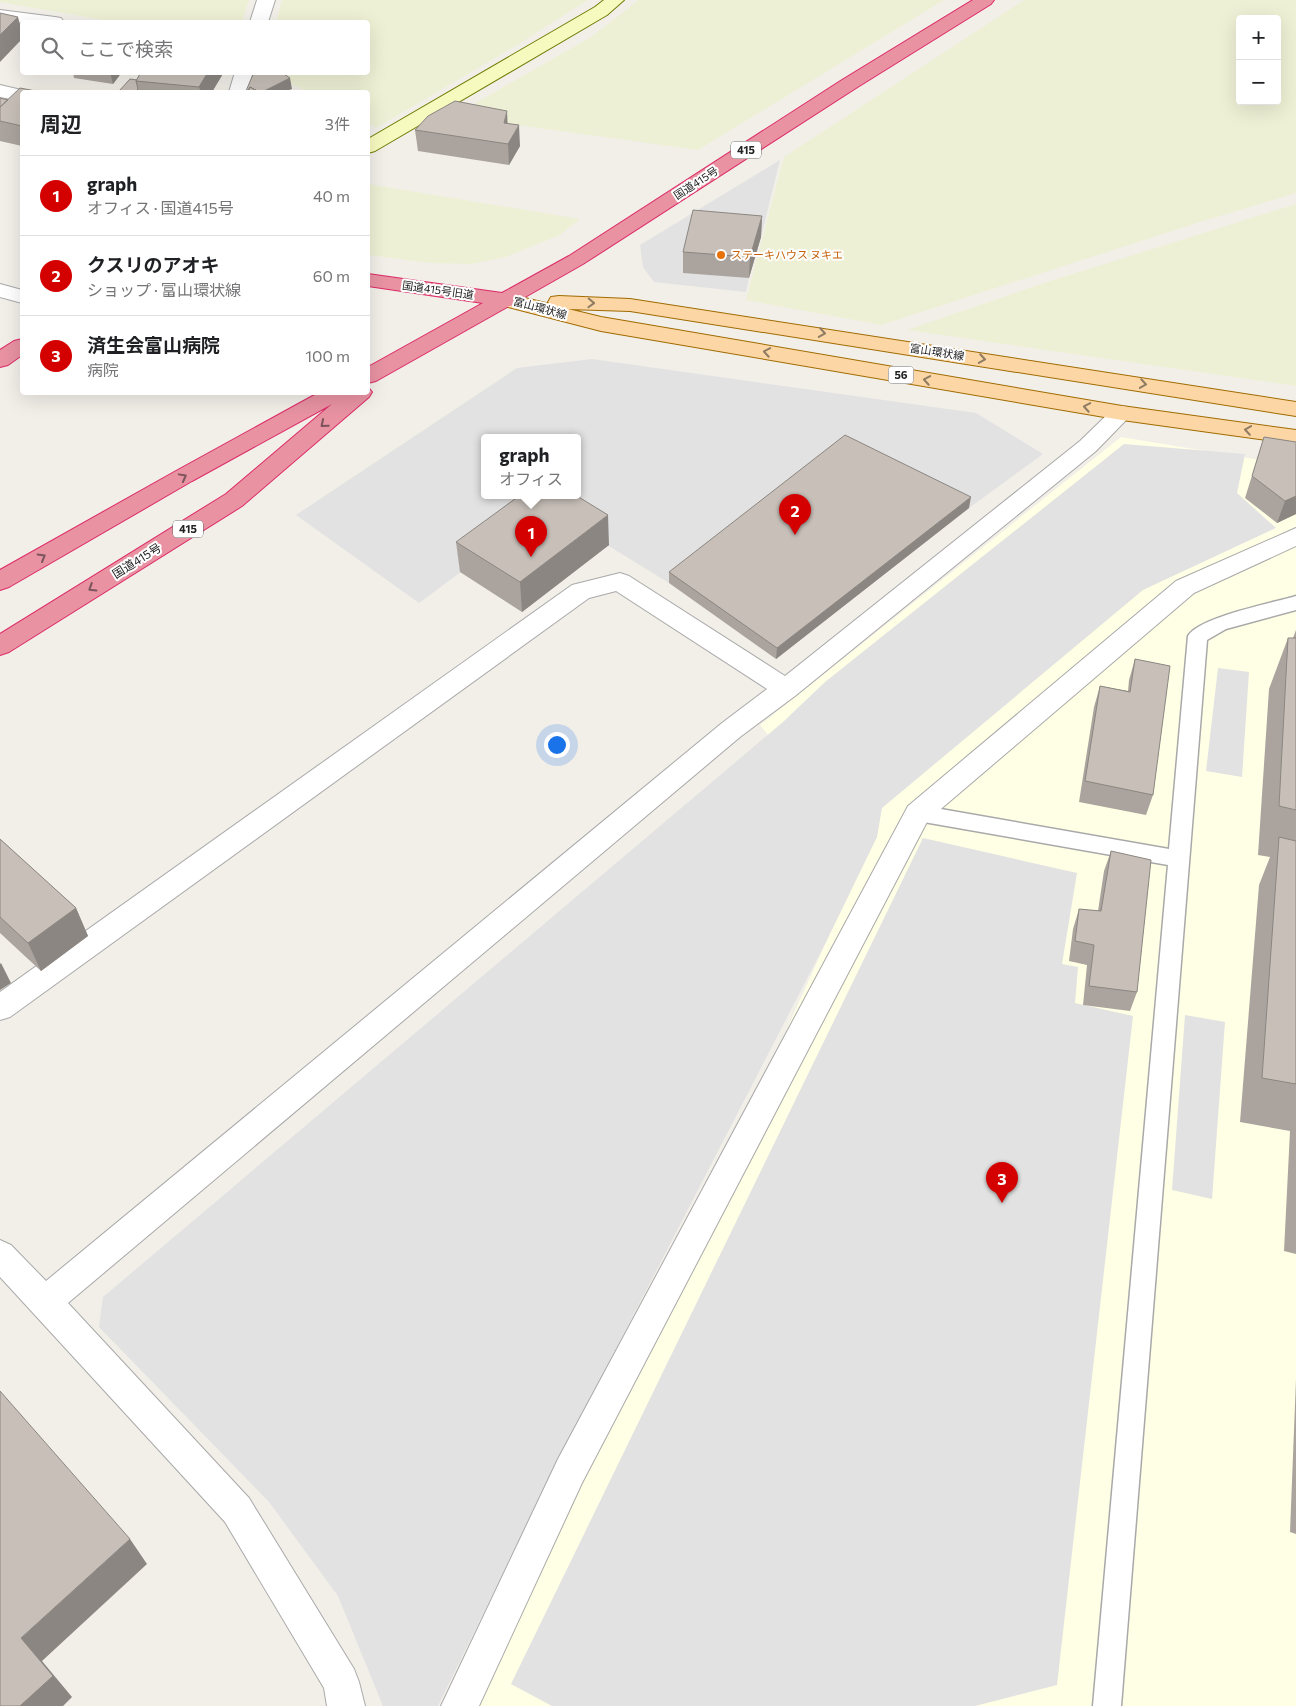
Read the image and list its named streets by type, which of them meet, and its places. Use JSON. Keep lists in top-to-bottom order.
{
  "streets": {
    "highway": ["415", "国道415号", "国道415号旧道"],
    "main road": ["富山環状線", "56"]
  },
  "crossings": [
    ["国道415号", "国道415号旧道"],
    ["国道415号", "富山環状線"],
    ["国道415号旧道", "富山環状線"]
  ],
  "places": ["ステーキハウス ヌキエ"],
  "page": {
    "map_buttons": ["+", "−"],
    "search": "ここで検索",
    "heading": ["周辺", "3件"],
    "list": [
      {
        "mark": "1",
        "name": "graph",
        "note": "オフィス · 国道415号",
        "value": "40 m"
      },
      {
        "mark": "2",
        "name": "クスリのアオキ",
        "note": "ショップ · 富山環状線",
        "value": "60 m"
      },
      {
        "mark": "3",
        "name": "済生会富山病院",
        "note": "病院",
        "value": "100 m"
      }
    ],
    "popup": ["graph", "オフィス"],
    "pins": ["2", "1", "3"]
  }
}
